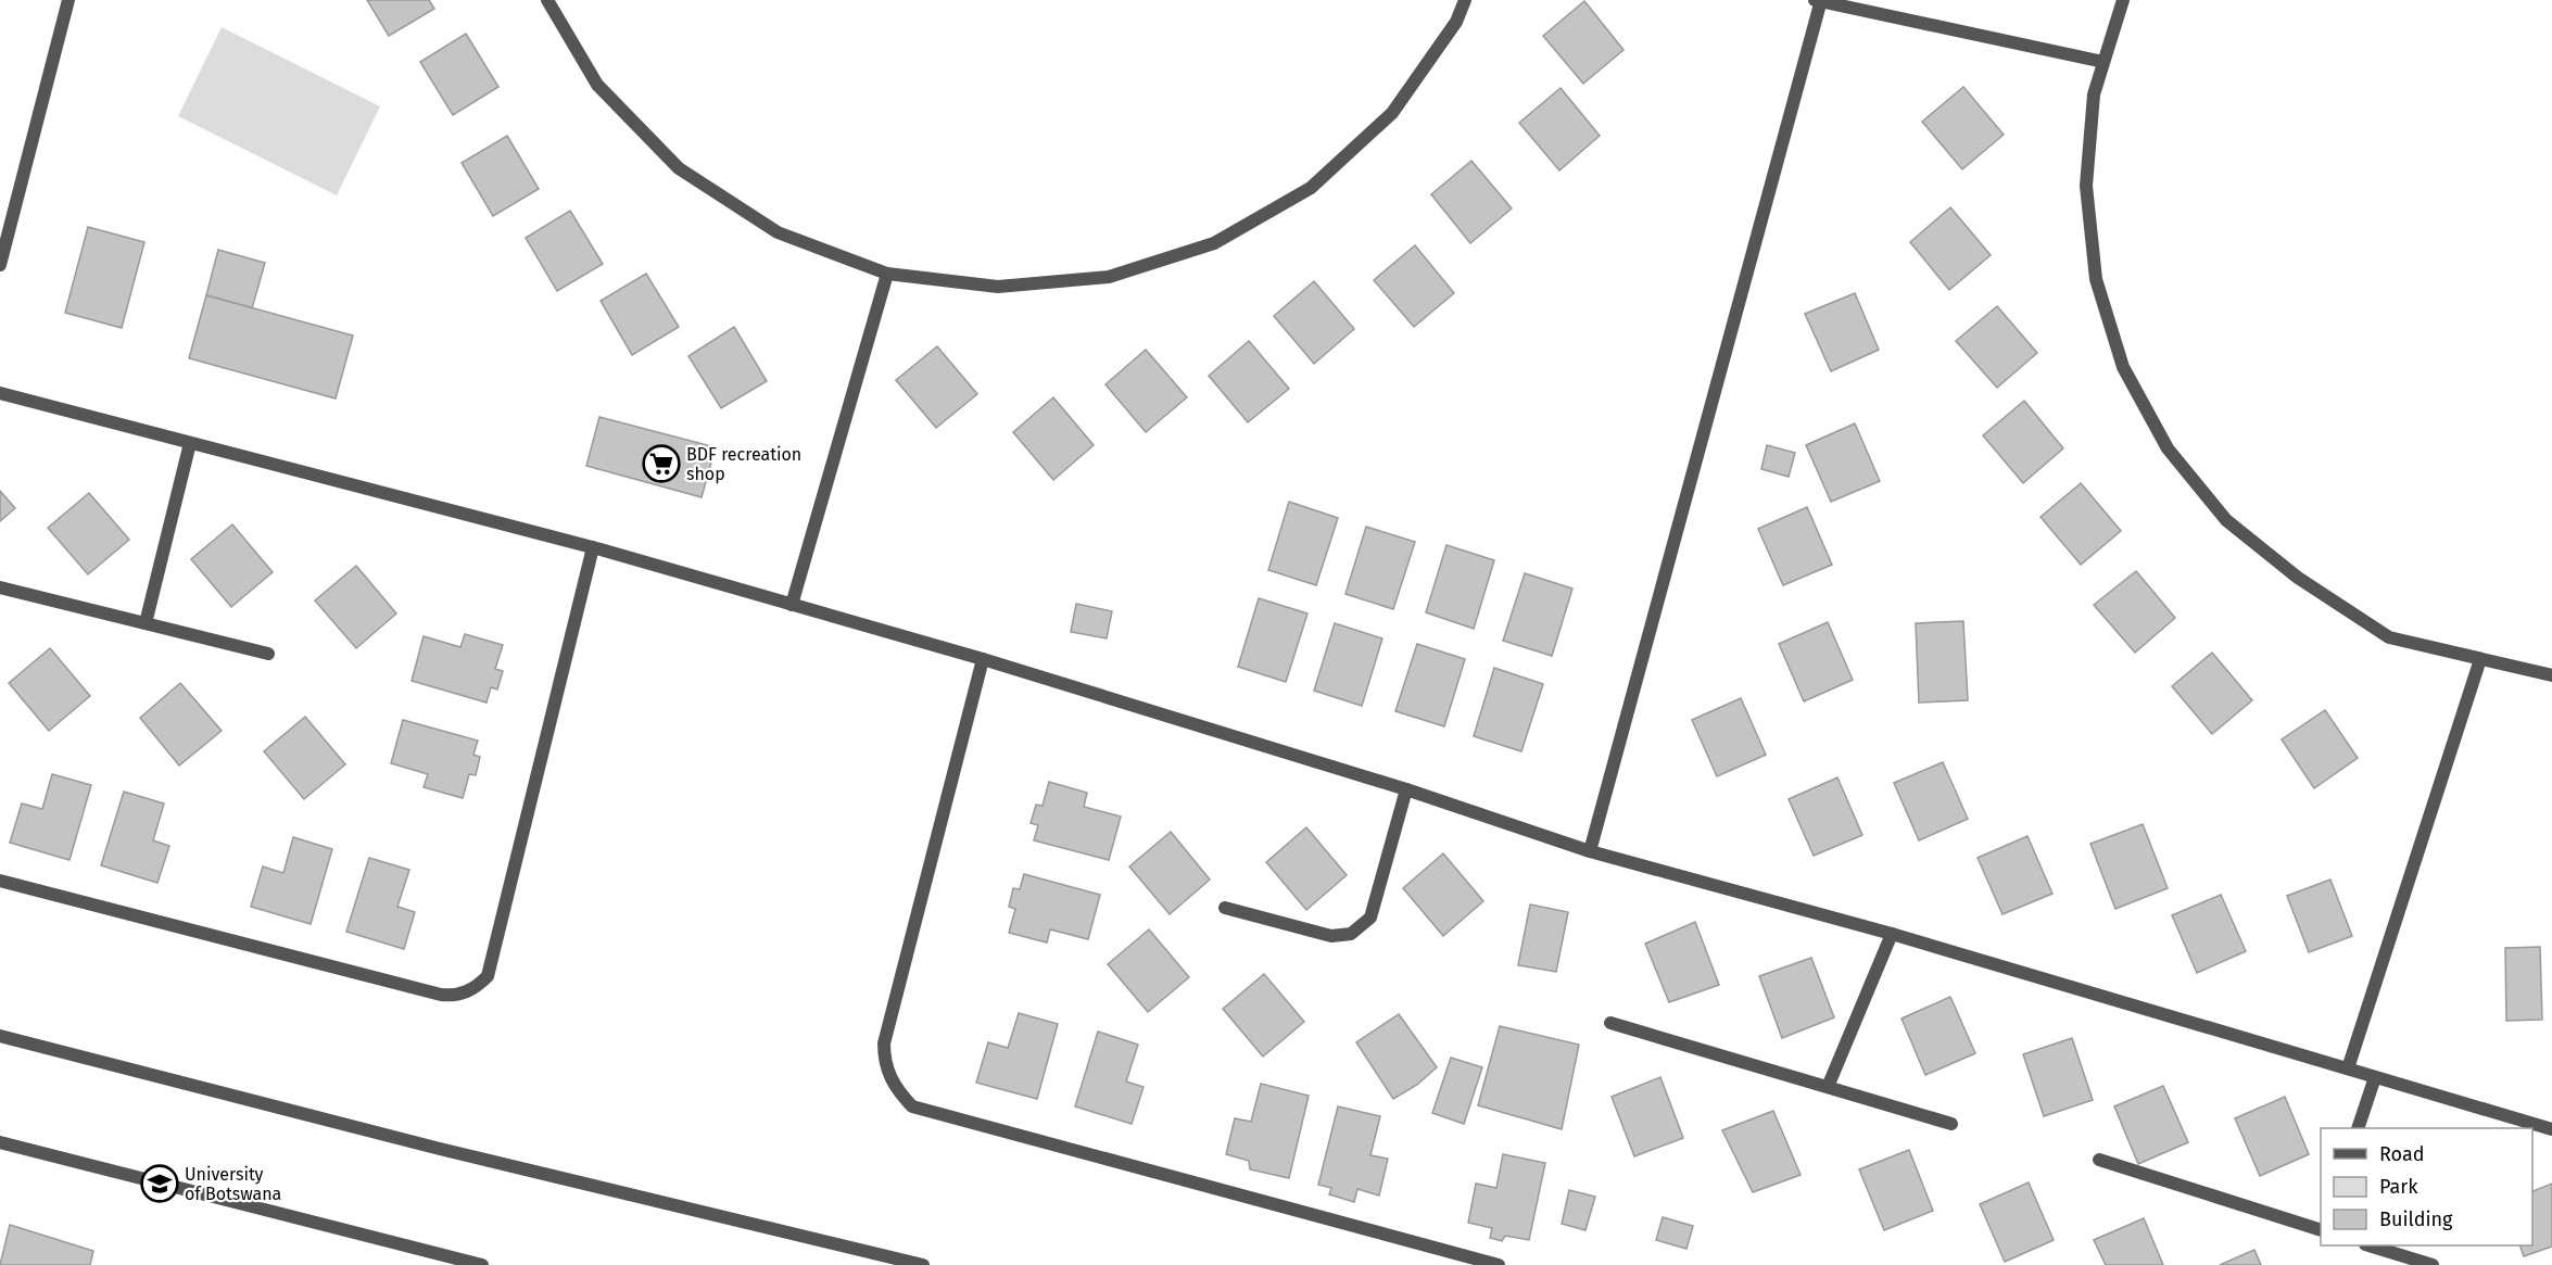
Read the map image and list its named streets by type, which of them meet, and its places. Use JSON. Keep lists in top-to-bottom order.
{
  "places": {
    "supermarket": ["BDF recreation shop"],
    "school or university": ["University of Botswana"]
  },
  "legend": ["Road", "Park", "Building"]
}
